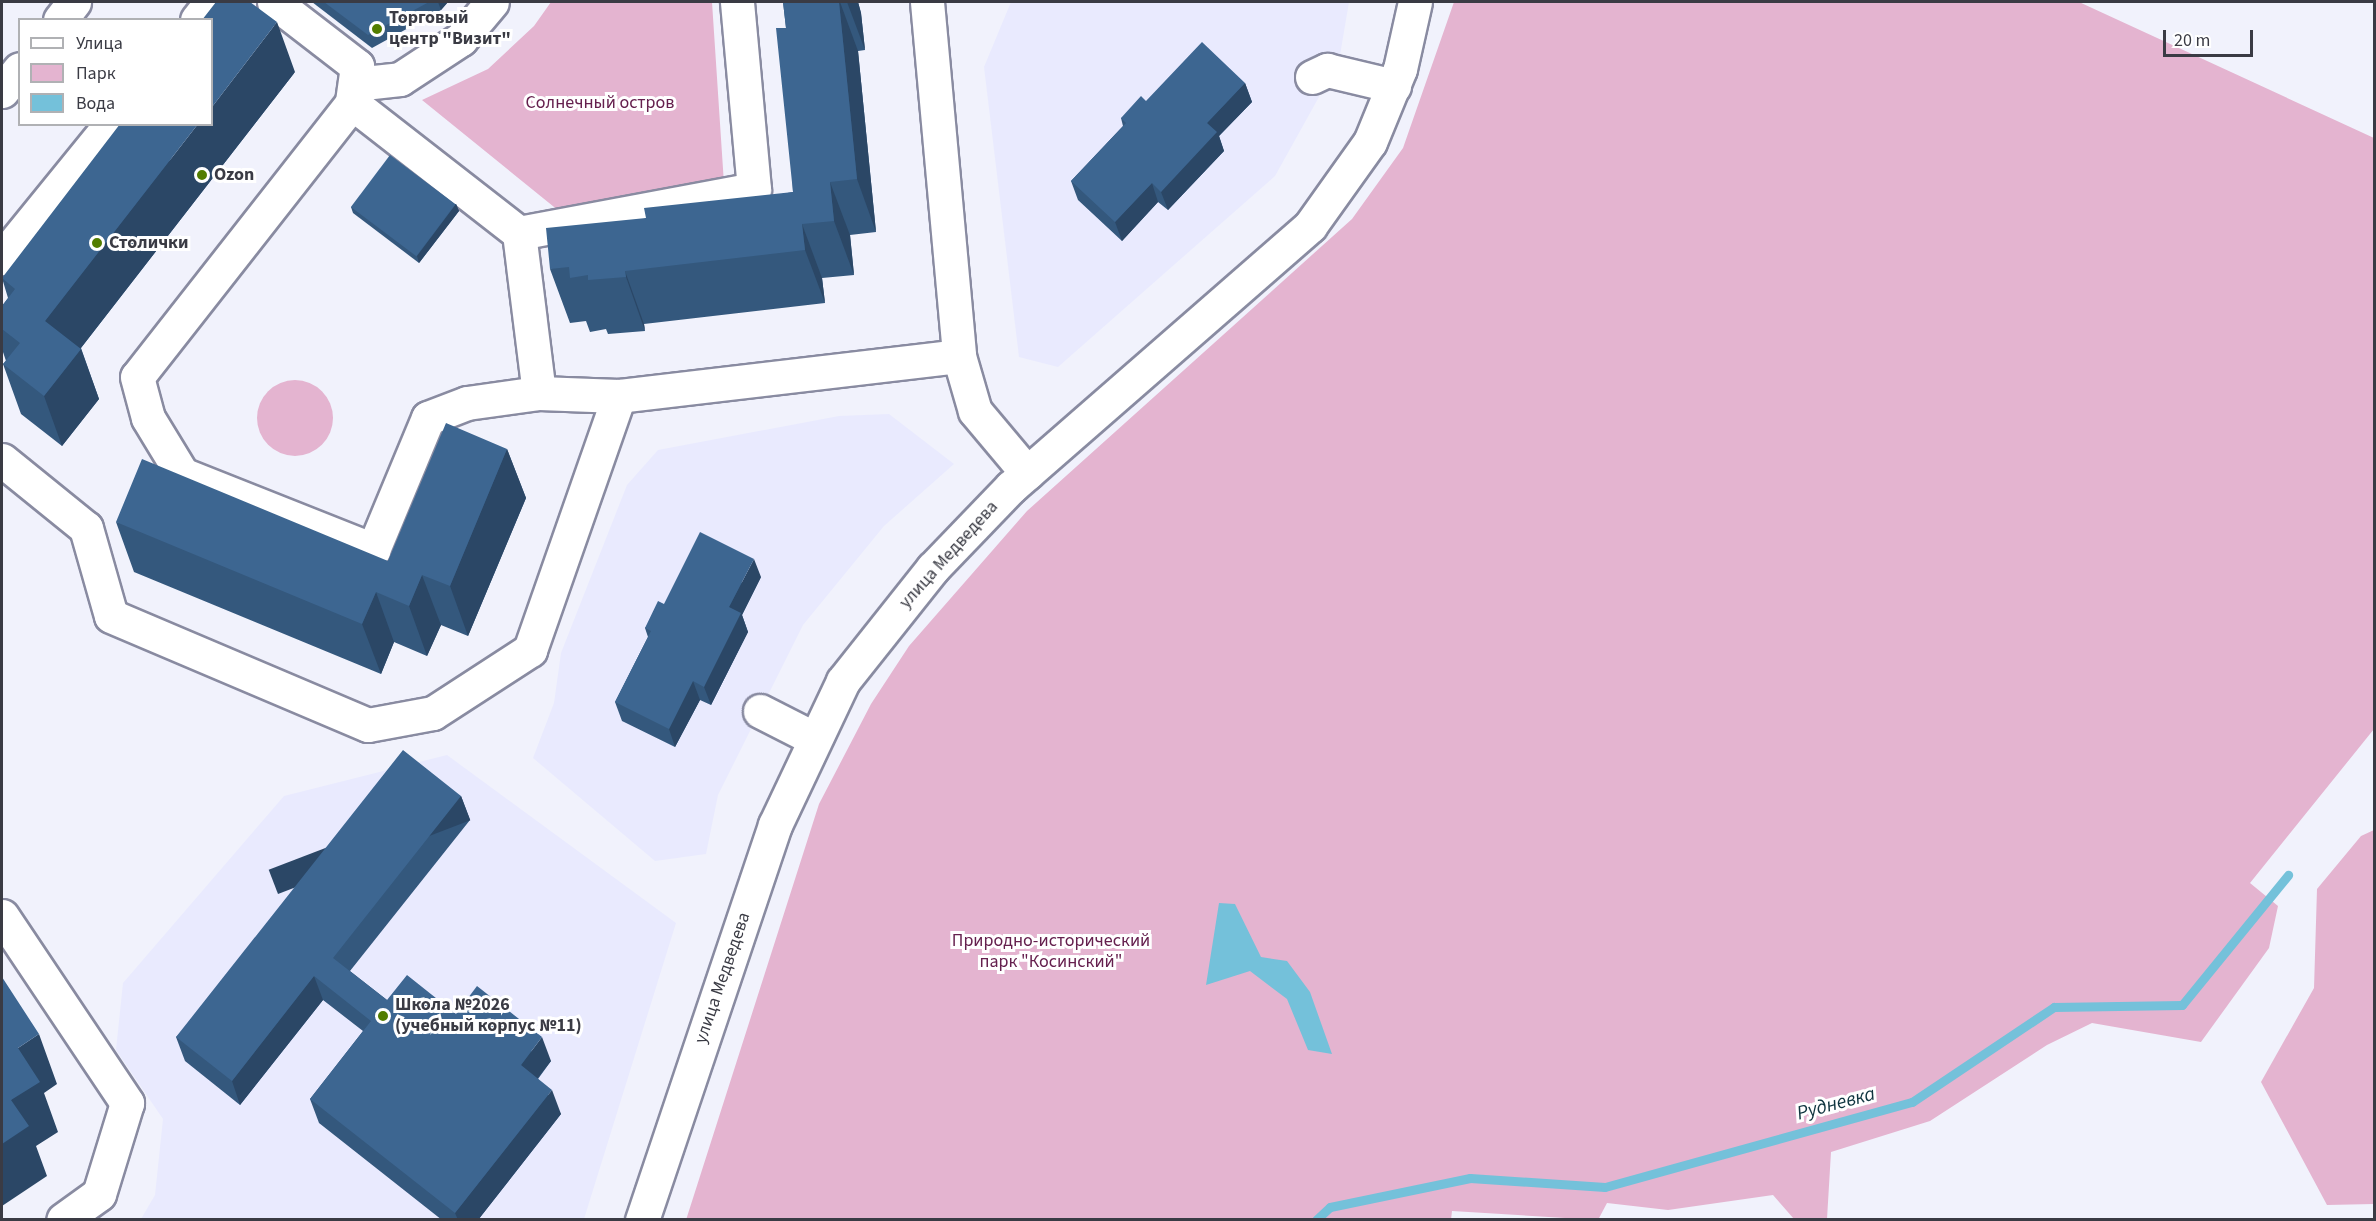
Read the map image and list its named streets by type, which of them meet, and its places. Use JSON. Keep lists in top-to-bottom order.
{
  "streets": {
    "street": ["улица Медведева"]
  },
  "water": ["Рудневка"],
  "parks": ["Солнечный остров", "Природно-исторический парк \"Косинский\""],
  "places": [
    "Торговый центр \"Визит\"",
    "Ozon",
    "Столички",
    "Школа №2026 (учебный корпус №11)"
  ],
  "legend": ["Улица", "Парк", "Вода"],
  "scale_bar": "20 m"
}
